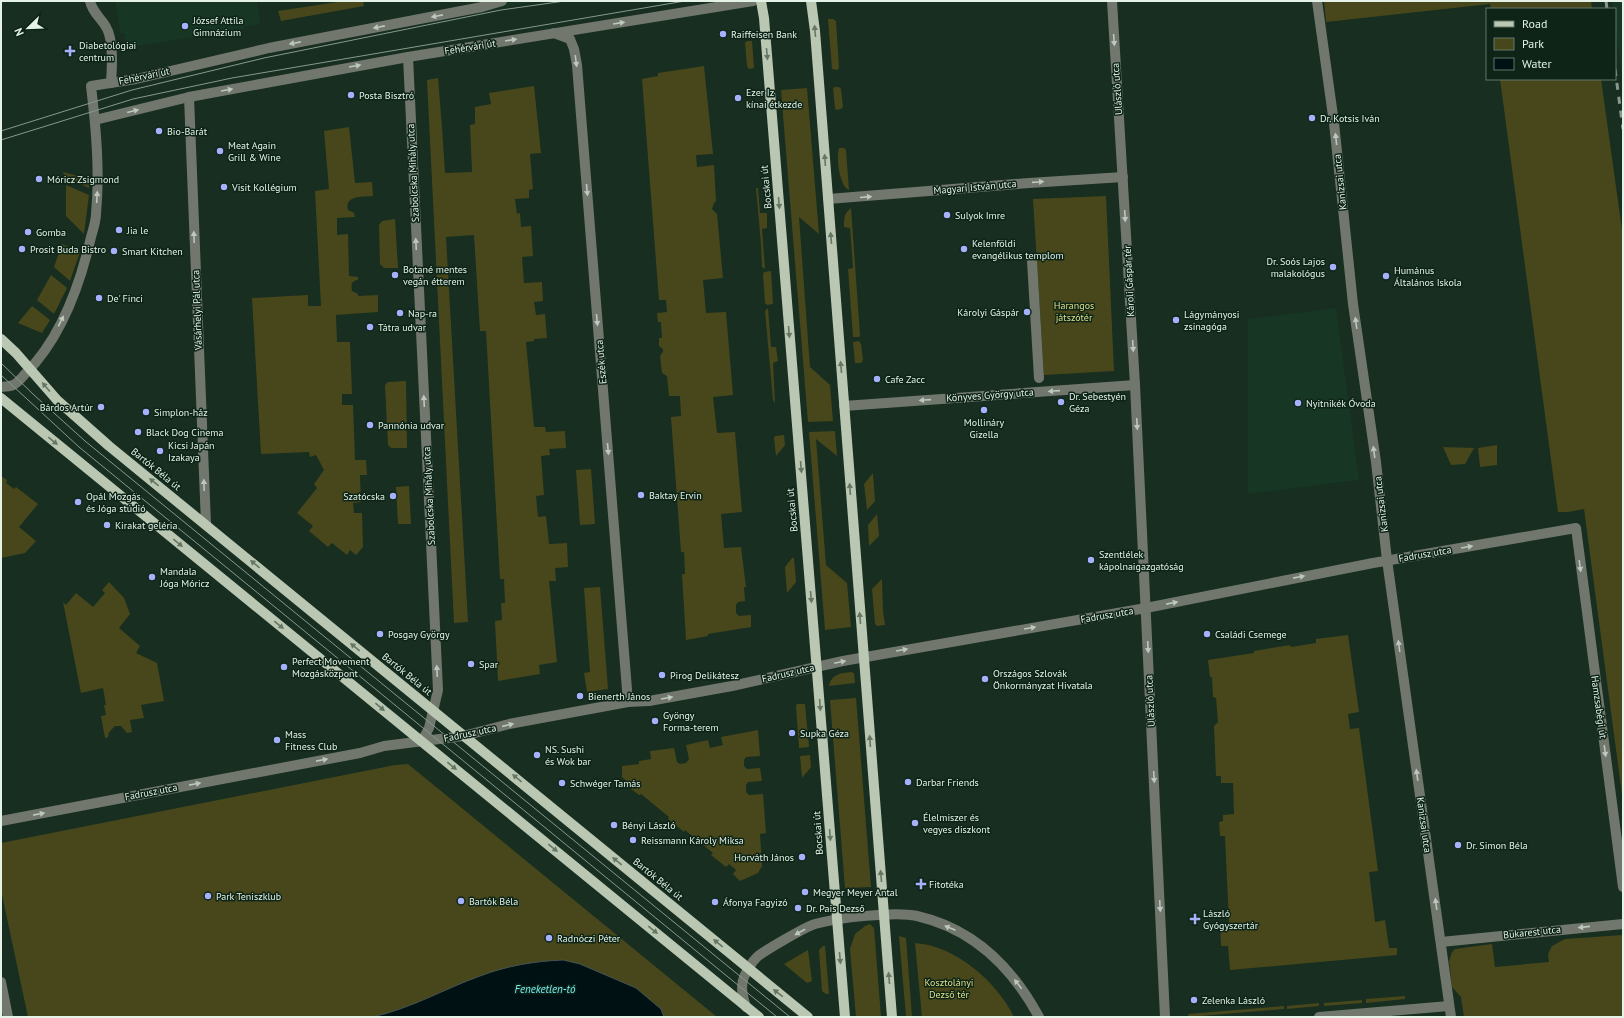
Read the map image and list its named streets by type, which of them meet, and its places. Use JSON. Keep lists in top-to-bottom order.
{
  "streets": {
    "main road": ["Bocskai út", "Bartók Béla út"],
    "street": [
      "Fehérvári út",
      "Ulászló utca",
      "Szabolcska Mihály utca",
      "Kanizsai utca",
      "Magyari István utca",
      "Károli Gáspár tér",
      "Vásárhelyi Pál utca",
      "Eszék utca",
      "Könyves György utca",
      "Fadrusz utca",
      "Hamzsabégi út",
      "Bukarest utca"
    ]
  },
  "crossings": [
    ["Fehérvári út", "Szabolcska Mihály utca"],
    ["Fehérvári út", "Vásárhelyi Pál utca"],
    ["Fehérvári út", "Eszék utca"],
    ["Ulászló utca", "Magyari István utca"],
    ["Ulászló utca", "Károli Gáspár tér"],
    ["Ulászló utca", "Könyves György utca"],
    ["Ulászló utca", "Fadrusz utca"],
    ["Szabolcska Mihály utca", "Bartók Béla út"],
    ["Szabolcska Mihály utca", "Fadrusz utca"],
    ["Kanizsai utca", "Fadrusz utca"],
    ["Kanizsai utca", "Bukarest utca"],
    ["Bocskai út", "Fadrusz utca"],
    ["Magyari István utca", "Károli Gáspár tér"],
    ["Károli Gáspár tér", "Könyves György utca"],
    ["Vásárhelyi Pál utca", "Bartók Béla út"],
    ["Eszék utca", "Fadrusz utca"],
    ["Bartók Béla út", "Fadrusz utca"],
    ["Fadrusz utca", "Hamzsabégi út"]
  ],
  "one_way": [
    "Ulászló utca",
    "Szabolcska Mihály utca",
    "Kanizsai utca",
    "Magyari István utca",
    "Károli Gáspár tér",
    "Vásárhelyi Pál utca",
    "Eszék utca",
    "Könyves György utca",
    "Fadrusz utca",
    "Hamzsabégi út",
    "Bukarest utca"
  ],
  "water": ["Feneketlen-tó"],
  "parks": ["Harangos játszótér", "Kosztolányi Dezső tér"],
  "places": {
    "other": [
      "József Attila Gimnázium",
      "Raiffeisen Bank",
      "Posta Bisztró",
      "Ezer Iz kínai étkezde",
      "Dr. Kotsis Iván",
      "Bio-Barát",
      "Meat Again Grill & Wine",
      "Móricz Zsigmond",
      "Visit Kollégium",
      "Sulyok Imre",
      "Jia le",
      "Gomba",
      "Prosit Buda Bistro",
      "Kelenföldi evangélikus templom",
      "Smart Kitchen",
      "Dr. Soós Lajos malakológus",
      "Botané mentes vegán étterem",
      "Humánus Általános Iskola",
      "De' Finci",
      "Károlyi Gáspár",
      "Nap-ra",
      "Lágymányosi zsinagóga",
      "Tátra udvar",
      "Cafe Zacc",
      "Dr. Sebestyén Géza",
      "Nyitnikék Óvoda",
      "Bárdos Artúr",
      "Mollináry Gizella",
      "Simplon-ház",
      "Pannónia udvar",
      "Black Dog Cinema",
      "Kicsi Japán Izakaya",
      "Baktay Ervin",
      "Szatócska",
      "Opál Mozgás és Jóga stúdió",
      "Kirakat geléria",
      "Szentlélek kápolnaigazgatóság",
      "Mandala Jóga Móricz",
      "Posgay György",
      "Családi Csemege",
      "Spar",
      "Perfect Movement Mozgásközpont",
      "Pirog Delikátesz",
      "Országos Szlovák Önkormányzat Hivatala",
      "Bienerth János",
      "Gyöngy Forma-terem",
      "Supka Géza",
      "Mass Fitness Club",
      "NS. Sushi és Wok bar",
      "Darbar Friends",
      "Schwéger Tamás",
      "Élelmiszer és vegyes diszkont",
      "Bényi László",
      "Reissmann Károly Miksa",
      "Dr. Simon Béla",
      "Horváth János",
      "Megyer Meyer Antal",
      "Park Teniszklub",
      "Bartók Béla",
      "Áfonya Fagyizó",
      "Dr. Pais Dezső",
      "Radnóczi Péter",
      "Zelenka László"
    ],
    "health": ["Diabetológiai centrum", "Fitotéka", "László Gyógyszertár"]
  },
  "legend": ["Road", "Park", "Water"],
  "north": "bottom left"
}
